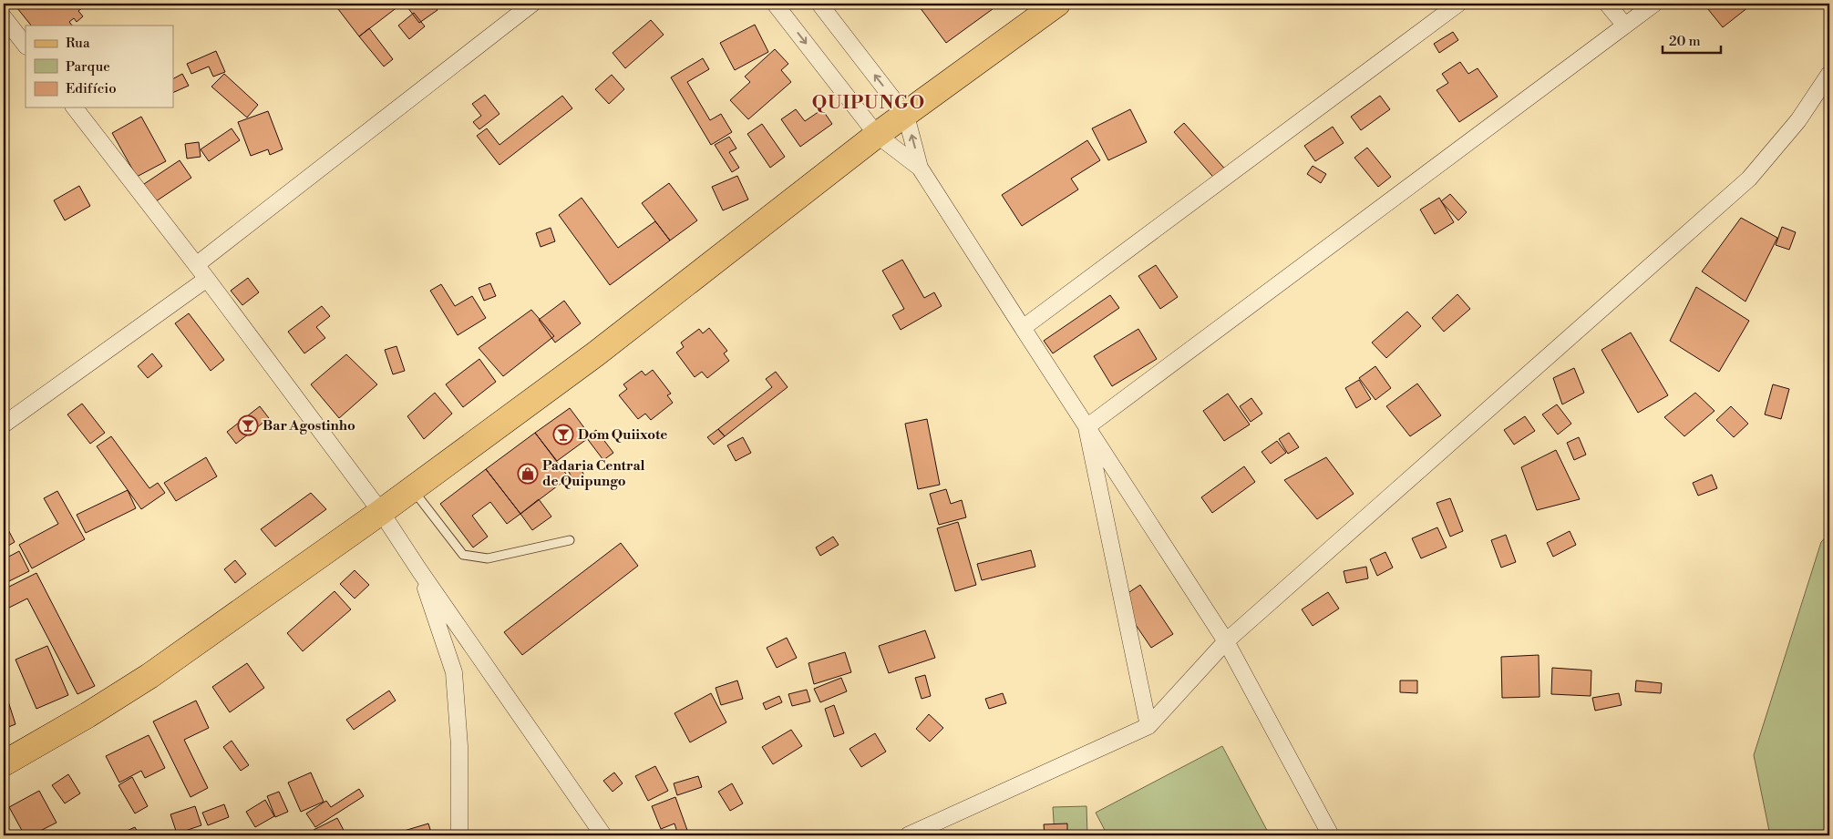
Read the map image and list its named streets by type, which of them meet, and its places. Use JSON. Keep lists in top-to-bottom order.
{
  "districts": ["QUIPUNGO"],
  "places": {
    "bar": ["Bar Agostinho", "Dom Quiixote"],
    "shop": ["Padaria Central de Quipungo"]
  },
  "legend": ["Rua", "Parque", "Edifício"],
  "scale_bar": "20 m"
}
